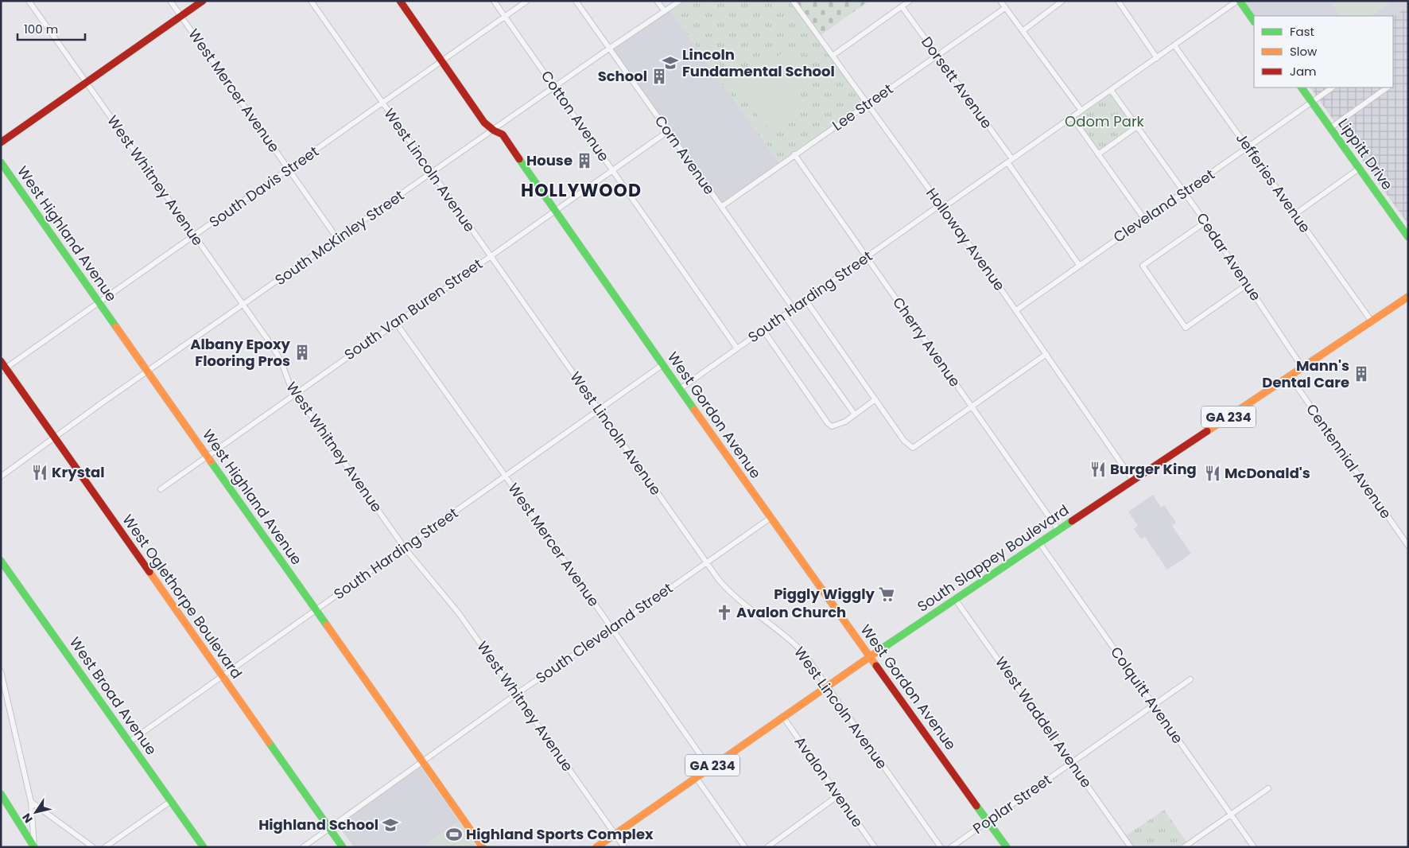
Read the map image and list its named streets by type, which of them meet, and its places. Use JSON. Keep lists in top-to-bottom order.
{
  "streets": {
    "main road": [
      "Lippitt Drive",
      "West Highland Avenue",
      "West Gordon Avenue",
      "GA 234",
      "South Slappey Boulevard",
      "West Oglethorpe Boulevard",
      "West Broad Avenue"
    ],
    "street": [
      "Dorsett Avenue",
      "West Mercer Avenue",
      "Lee Street",
      "Cotton Avenue",
      "Corn Avenue",
      "West Lincoln Avenue",
      "West Whitney Avenue",
      "Jefferies Avenue",
      "South Davis Street",
      "Cleveland Street",
      "South McKinley Street",
      "Holloway Avenue",
      "Cedar Avenue",
      "South Harding Street",
      "South Van Buren Street",
      "Cherry Avenue",
      "Centennial Avenue",
      "South Cleveland Street",
      "Colquitt Avenue",
      "West Waddell Avenue",
      "Avalon Avenue",
      "Poplar Street"
    ]
  },
  "crossings": [
    ["Dorsett Avenue", "Lee Street"],
    ["Dorsett Avenue", "Cleveland Street"],
    ["Dorsett Avenue", "South Harding Street"],
    ["West Mercer Avenue", "South Davis Street"],
    ["West Mercer Avenue", "South McKinley Street"],
    ["West Mercer Avenue", "South Harding Street"],
    ["West Mercer Avenue", "South Van Buren Street"],
    ["West Mercer Avenue", "South Slappey Boulevard"],
    ["West Mercer Avenue", "South Cleveland Street"],
    ["Lee Street", "Corn Avenue"],
    ["Lee Street", "Holloway Avenue"],
    ["Lee Street", "Cherry Avenue"],
    ["Cotton Avenue", "South Davis Street"],
    ["Cotton Avenue", "South McKinley Street"],
    ["Cotton Avenue", "South Harding Street"],
    ["Cotton Avenue", "South Van Buren Street"],
    ["Lippitt Drive", "Cleveland Street"],
    ["Corn Avenue", "South McKinley Street"],
    ["Corn Avenue", "South Harding Street"],
    ["Corn Avenue", "South Van Buren Street"],
    ["West Lincoln Avenue", "South Davis Street"],
    ["West Lincoln Avenue", "South McKinley Street"],
    ["West Lincoln Avenue", "South Harding Street"],
    ["West Lincoln Avenue", "South Van Buren Street"],
    ["West Lincoln Avenue", "South Slappey Boulevard"],
    ["West Lincoln Avenue", "South Cleveland Street"],
    ["West Whitney Avenue", "South Davis Street"],
    ["West Whitney Avenue", "South McKinley Street"],
    ["West Whitney Avenue", "South Harding Street"],
    ["West Whitney Avenue", "South Van Buren Street"],
    ["West Whitney Avenue", "South Slappey Boulevard"],
    ["West Whitney Avenue", "South Cleveland Street"],
    ["Jefferies Avenue", "Cleveland Street"],
    ["Jefferies Avenue", "South Harding Street"],
    ["Jefferies Avenue", "South Slappey Boulevard"],
    ["South Davis Street", "West Highland Avenue"],
    ["South Davis Street", "West Gordon Avenue"],
    ["South Davis Street", "West Oglethorpe Boulevard"],
    ["Cleveland Street", "Holloway Avenue"],
    ["Cleveland Street", "Cedar Avenue"],
    ["West Highland Avenue", "South McKinley Street"],
    ["West Highland Avenue", "South Harding Street"],
    ["West Highland Avenue", "South Van Buren Street"],
    ["West Highland Avenue", "South Cleveland Street"],
    ["South McKinley Street", "West Gordon Avenue"],
    ["South McKinley Street", "West Oglethorpe Boulevard"],
    ["Holloway Avenue", "South Harding Street"],
    ["Holloway Avenue", "South Slappey Boulevard"],
    ["Cedar Avenue", "South Harding Street"],
    ["Cedar Avenue", "South Slappey Boulevard"],
    ["South Harding Street", "Cherry Avenue"],
    ["South Harding Street", "West Gordon Avenue"],
    ["South Harding Street", "West Oglethorpe Boulevard"],
    ["South Harding Street", "West Broad Avenue"],
    ["South Van Buren Street", "West Gordon Avenue"],
    ["Cherry Avenue", "South Slappey Boulevard"],
    ["West Gordon Avenue", "South Slappey Boulevard"],
    ["West Gordon Avenue", "South Cleveland Street"],
    ["West Gordon Avenue", "Poplar Street"],
    ["Centennial Avenue", "South Slappey Boulevard"],
    ["South Slappey Boulevard", "Colquitt Avenue"],
    ["South Slappey Boulevard", "West Waddell Avenue"],
    ["South Slappey Boulevard", "Avalon Avenue"],
    ["West Oglethorpe Boulevard", "South Cleveland Street"],
    ["Colquitt Avenue", "Poplar Street"],
    ["West Waddell Avenue", "Poplar Street"]
  ],
  "districts": ["HOLLYWOOD"],
  "parks": ["Odom Park"],
  "places": {
    "school or university": ["Lincoln Fundamental School", "Highland School"],
    "building": [
      "School",
      "House",
      "Albany Epoxy Flooring Pros",
      "Mann's Dental Care"
    ],
    "restaurant": ["Burger King", "Krystal", "McDonald's"],
    "supermarket": ["Piggly Wiggly"],
    "church": ["Avalon Church"],
    "sports": ["Highland Sports Complex"]
  },
  "legend": ["Fast", "Slow", "Jam"],
  "scale_bar": "100 m",
  "north": "bottom left"
}
